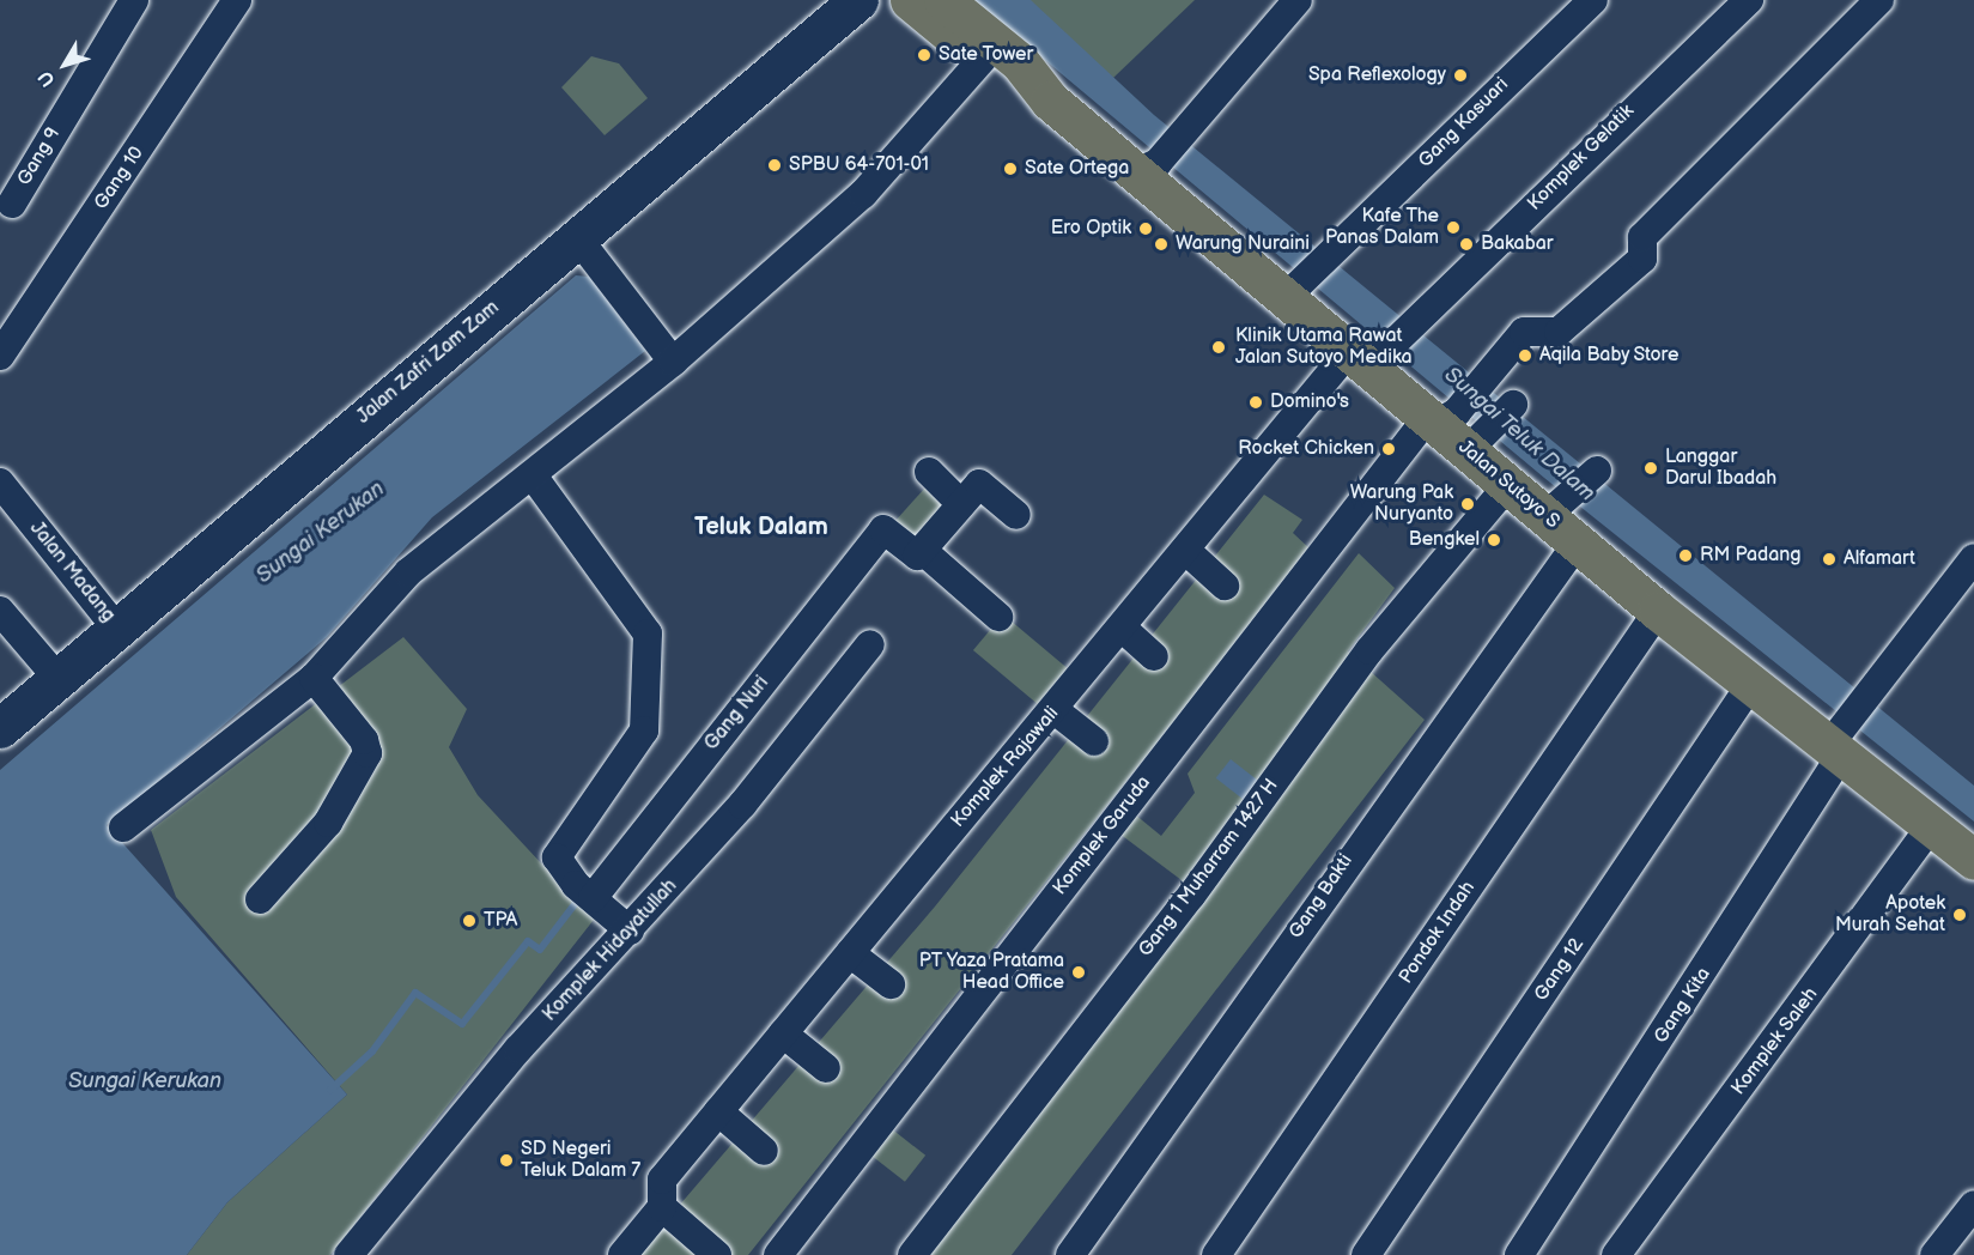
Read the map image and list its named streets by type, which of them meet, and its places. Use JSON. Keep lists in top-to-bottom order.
{
  "streets": {
    "highway": ["Jalan Sutoyo S"],
    "main road": ["Jalan Zafri Zam Zam"],
    "street": [
      "Gang Kasuari",
      "Gang 9",
      "Komplek Gelatik",
      "Gang 10",
      "Jalan Madang",
      "Gang Nuri",
      "Komplek Rajawali",
      "Komplek Garuda",
      "Gang 1 Muharram 1427 H",
      "Gang Bakti",
      "Pondok Indah",
      "Komplek Hidayatullah",
      "Gang 12",
      "Gang Kita",
      "Komplek Saleh"
    ]
  },
  "crossings": [
    ["Gang Kasuari", "Jalan Sutoyo S"],
    ["Komplek Gelatik", "Jalan Sutoyo S"],
    ["Komplek Gelatik", "Komplek Rajawali"],
    ["Jalan Zafri Zam Zam", "Jalan Madang"],
    ["Jalan Sutoyo S", "Komplek Rajawali"],
    ["Jalan Sutoyo S", "Komplek Garuda"],
    ["Jalan Sutoyo S", "Gang 1 Muharram 1427 H"],
    ["Jalan Sutoyo S", "Gang Bakti"],
    ["Jalan Sutoyo S", "Pondok Indah"],
    ["Jalan Sutoyo S", "Gang 12"],
    ["Jalan Sutoyo S", "Gang Kita"],
    ["Jalan Sutoyo S", "Komplek Saleh"]
  ],
  "districts": ["Teluk Dalam"],
  "water": ["Sungai Teluk Dalam", "Sungai Kerukan"],
  "places": [
    "Sate Tower",
    "Spa Reflexology",
    "SPBU 64-701-01",
    "Sate Ortega",
    "Kafe The Panas Dalam",
    "Ero Optik",
    "Warung Nuraini",
    "Bakabar",
    "Klinik Utama Rawat Jalan Sutoyo Medika",
    "Aqila Baby Store",
    "Domino's",
    "Rocket Chicken",
    "Langgar Darul Ibadah",
    "Warung Pak Nuryanto",
    "Bengkel",
    "RM Padang",
    "Alfamart",
    "Apotek Murah Sehat",
    "TPA",
    "PT Yaza Pratama Head Office",
    "SD Negeri Teluk Dalam 7"
  ],
  "north": "bottom left"
}
